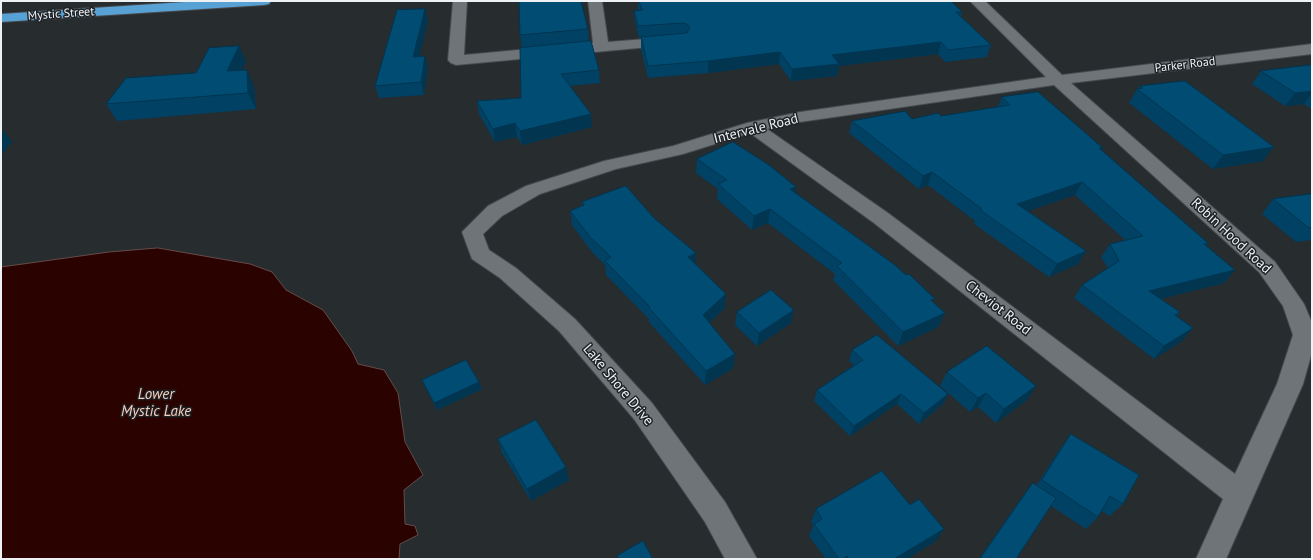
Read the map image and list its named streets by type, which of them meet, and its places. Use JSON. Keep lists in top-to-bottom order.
{
  "streets": {
    "highway": ["Mystic Street"],
    "street": [
      "Parker Road",
      "Intervale Road",
      "Robin Hood Road",
      "Cheviot Road",
      "Lake Shore Drive"
    ]
  },
  "crossings": [
    ["Parker Road", "Intervale Road"],
    ["Parker Road", "Robin Hood Road"],
    ["Intervale Road", "Robin Hood Road"],
    ["Intervale Road", "Cheviot Road"],
    ["Intervale Road", "Lake Shore Drive"],
    ["Robin Hood Road", "Cheviot Road"]
  ],
  "water": ["Lower Mystic Lake"]
}
